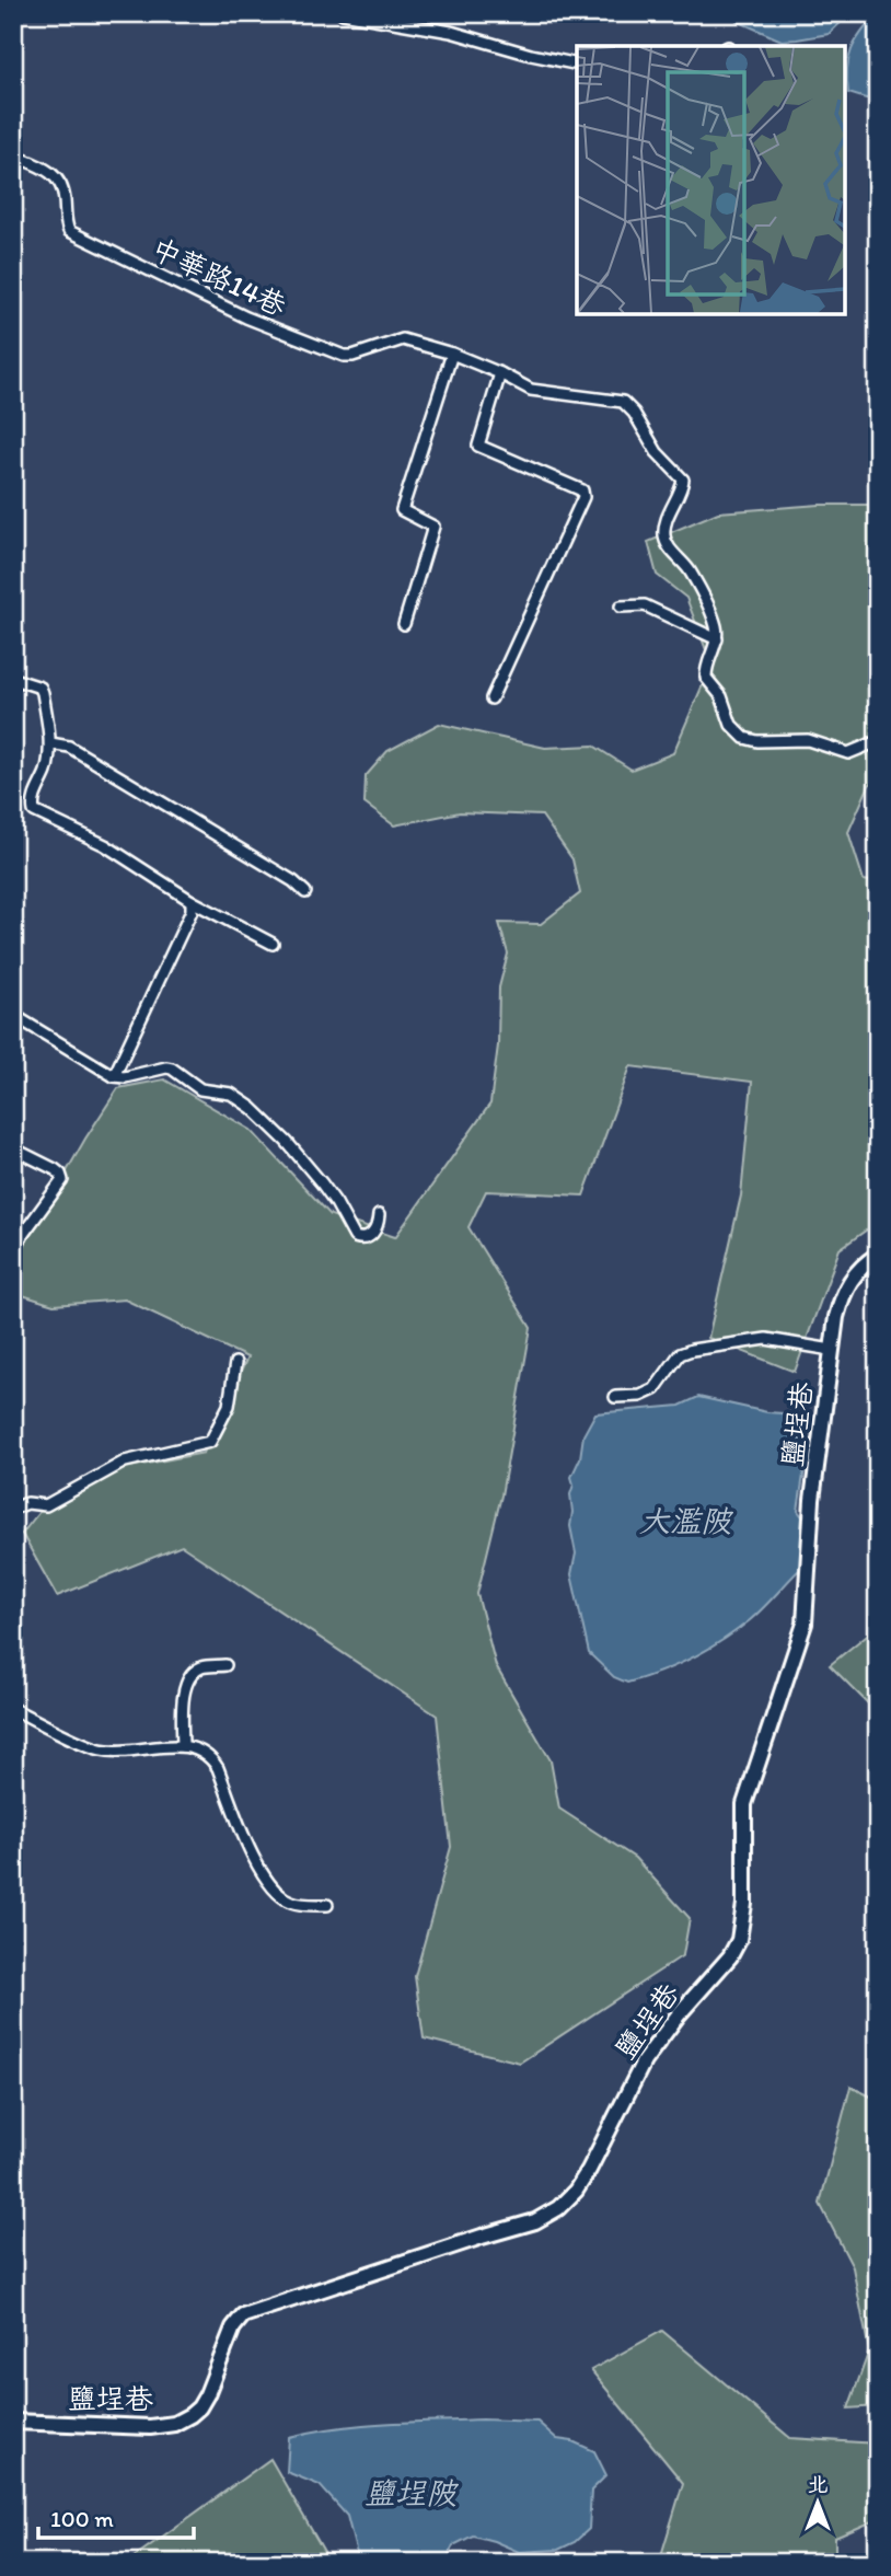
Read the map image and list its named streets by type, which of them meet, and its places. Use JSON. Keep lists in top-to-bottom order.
{
  "streets": {
    "street": ["中華路14巷", "鹽埕巷"]
  },
  "water": ["大濫陂", "鹽埕陂"],
  "scale_bar": "100 m",
  "north": "top"
}
